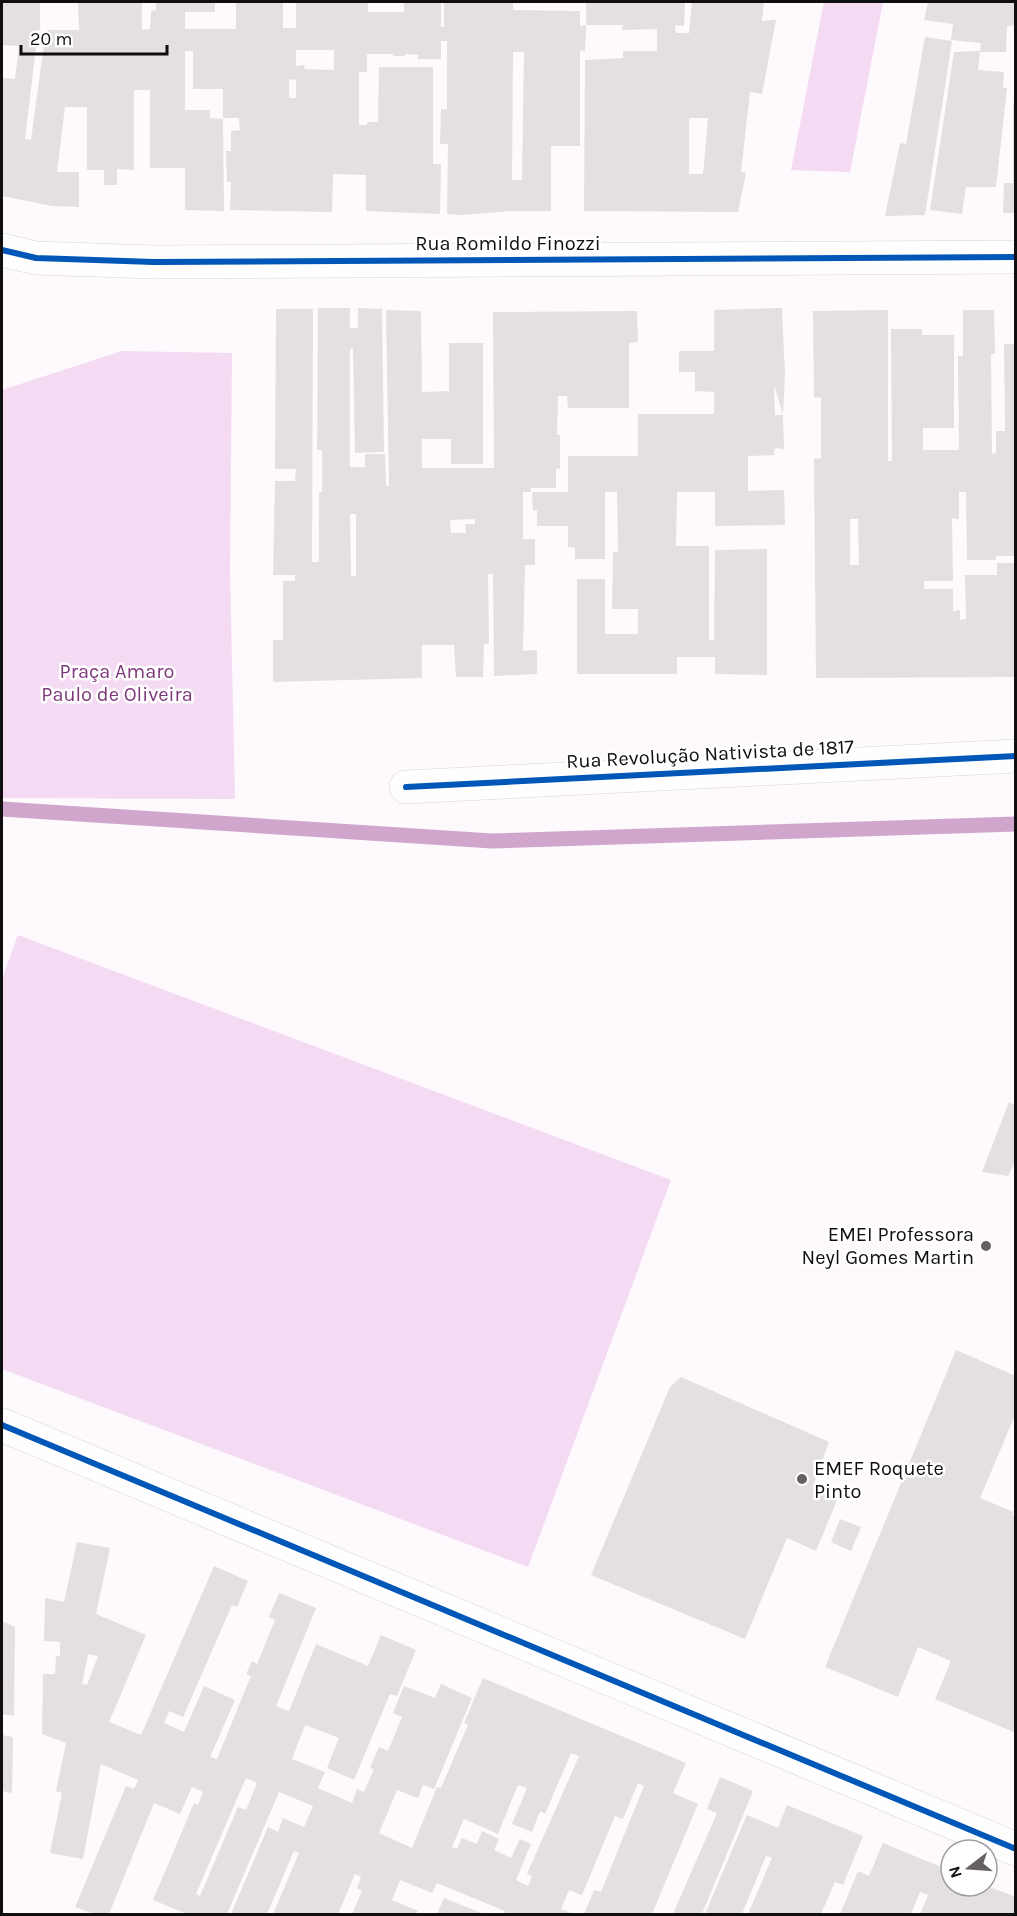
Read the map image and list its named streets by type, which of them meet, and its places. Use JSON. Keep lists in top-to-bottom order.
{
  "streets": {
    "street": ["Rua Romildo Finozzi", "Rua Revolução Nativista de 1817"]
  },
  "parks": ["Praça Amaro Paulo de Oliveira"],
  "places": ["EMEI Professora Neyl Gomes Martin", "EMEF Roquete Pinto"],
  "scale_bar": "20 m",
  "north": "left"
}
